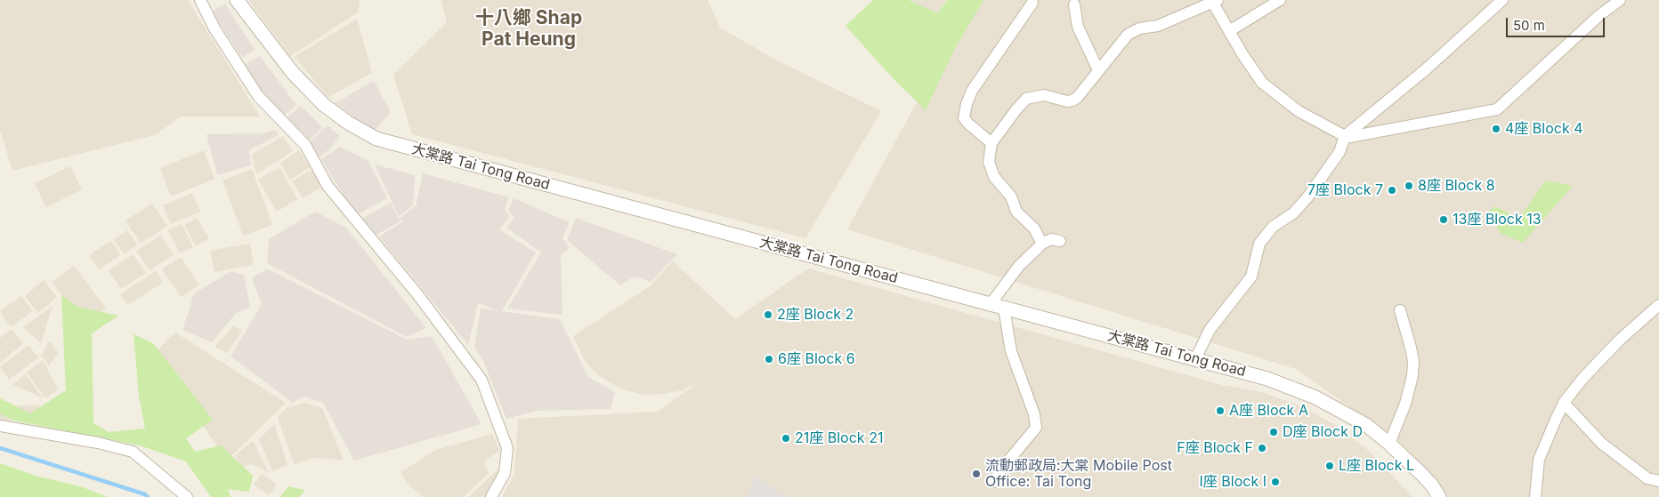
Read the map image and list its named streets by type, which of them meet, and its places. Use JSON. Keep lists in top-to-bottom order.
{
  "streets": {
    "street": ["大棠路 Tai Tong Road"]
  },
  "districts": ["十八鄉 Shap Pat Heung"],
  "places": [
    "4座 Block 4",
    "8座 Block 8",
    "7座 Block 7",
    "13座 Block 13",
    "2座 Block 2",
    "6座 Block 6",
    "A座 Block A",
    "D座 Block D",
    "21座 Block 21",
    "F座 Block F",
    "L座 Block L",
    "流動郵政局:大棠 Mobile Post Office: Tai Tong",
    "I座 Block I"
  ],
  "scale_bar": "50 m"
}
